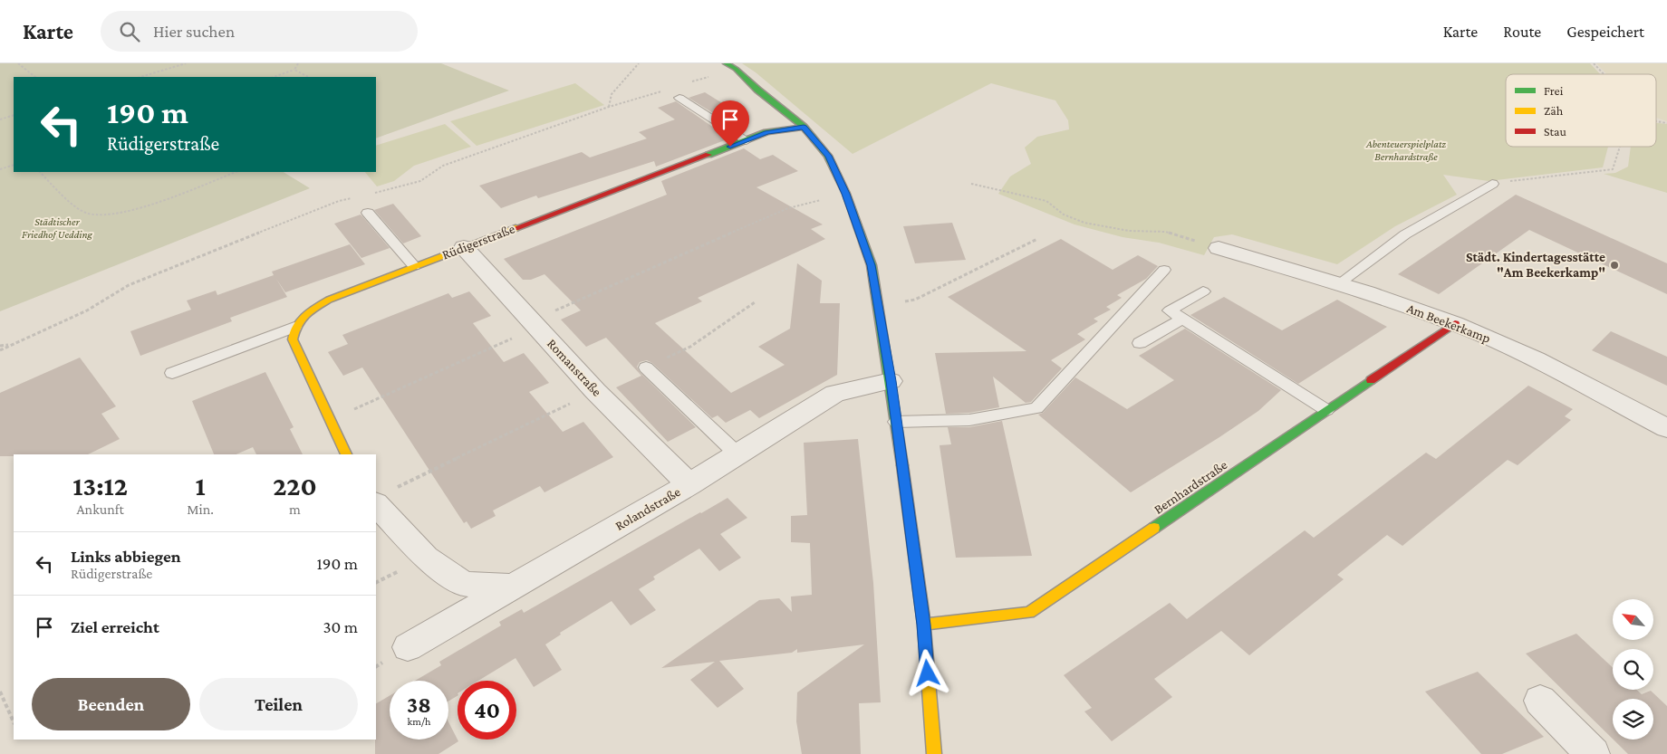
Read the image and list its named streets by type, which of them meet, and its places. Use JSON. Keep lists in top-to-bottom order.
{
  "streets": {
    "street": [
      "Rüdigerstraße",
      "Am Beekerkamp",
      "Romanstraße",
      "Bernhardstraße",
      "Rolandstraße"
    ]
  },
  "crossings": [
    ["Rüdigerstraße", "Romanstraße"],
    ["Am Beekerkamp", "Bernhardstraße"],
    ["Romanstraße", "Rolandstraße"]
  ],
  "parks": ["Abenteuerspielplatz Bernhardstraße", "Städtischer Friedhof Uedding"],
  "places": ["Städt. Kindertagesstätte \"Am Beekerkamp\""],
  "legend": ["Frei", "Zäh", "Stau"],
  "north": "top left",
  "page": {
    "header": "Karte",
    "search": "Hier suchen",
    "nav": ["Karte", "Route", "Gespeichert"],
    "turn": ["190 m", "Rüdigerstraße"],
    "eta": [
      "13:12",
      "Ankunft",
      "1",
      "Min.",
      "220",
      "m"
    ],
    "list": [
      {
        "name": "Links abbiegen",
        "note": "Rüdigerstraße",
        "value": "190 m"
      },
      {
        "name": "Ziel erreicht",
        "value": "30 m"
      }
    ],
    "buttons": ["Beenden", "Teilen"],
    "speed": "38 km/h",
    "limit": "40"
  }
}
